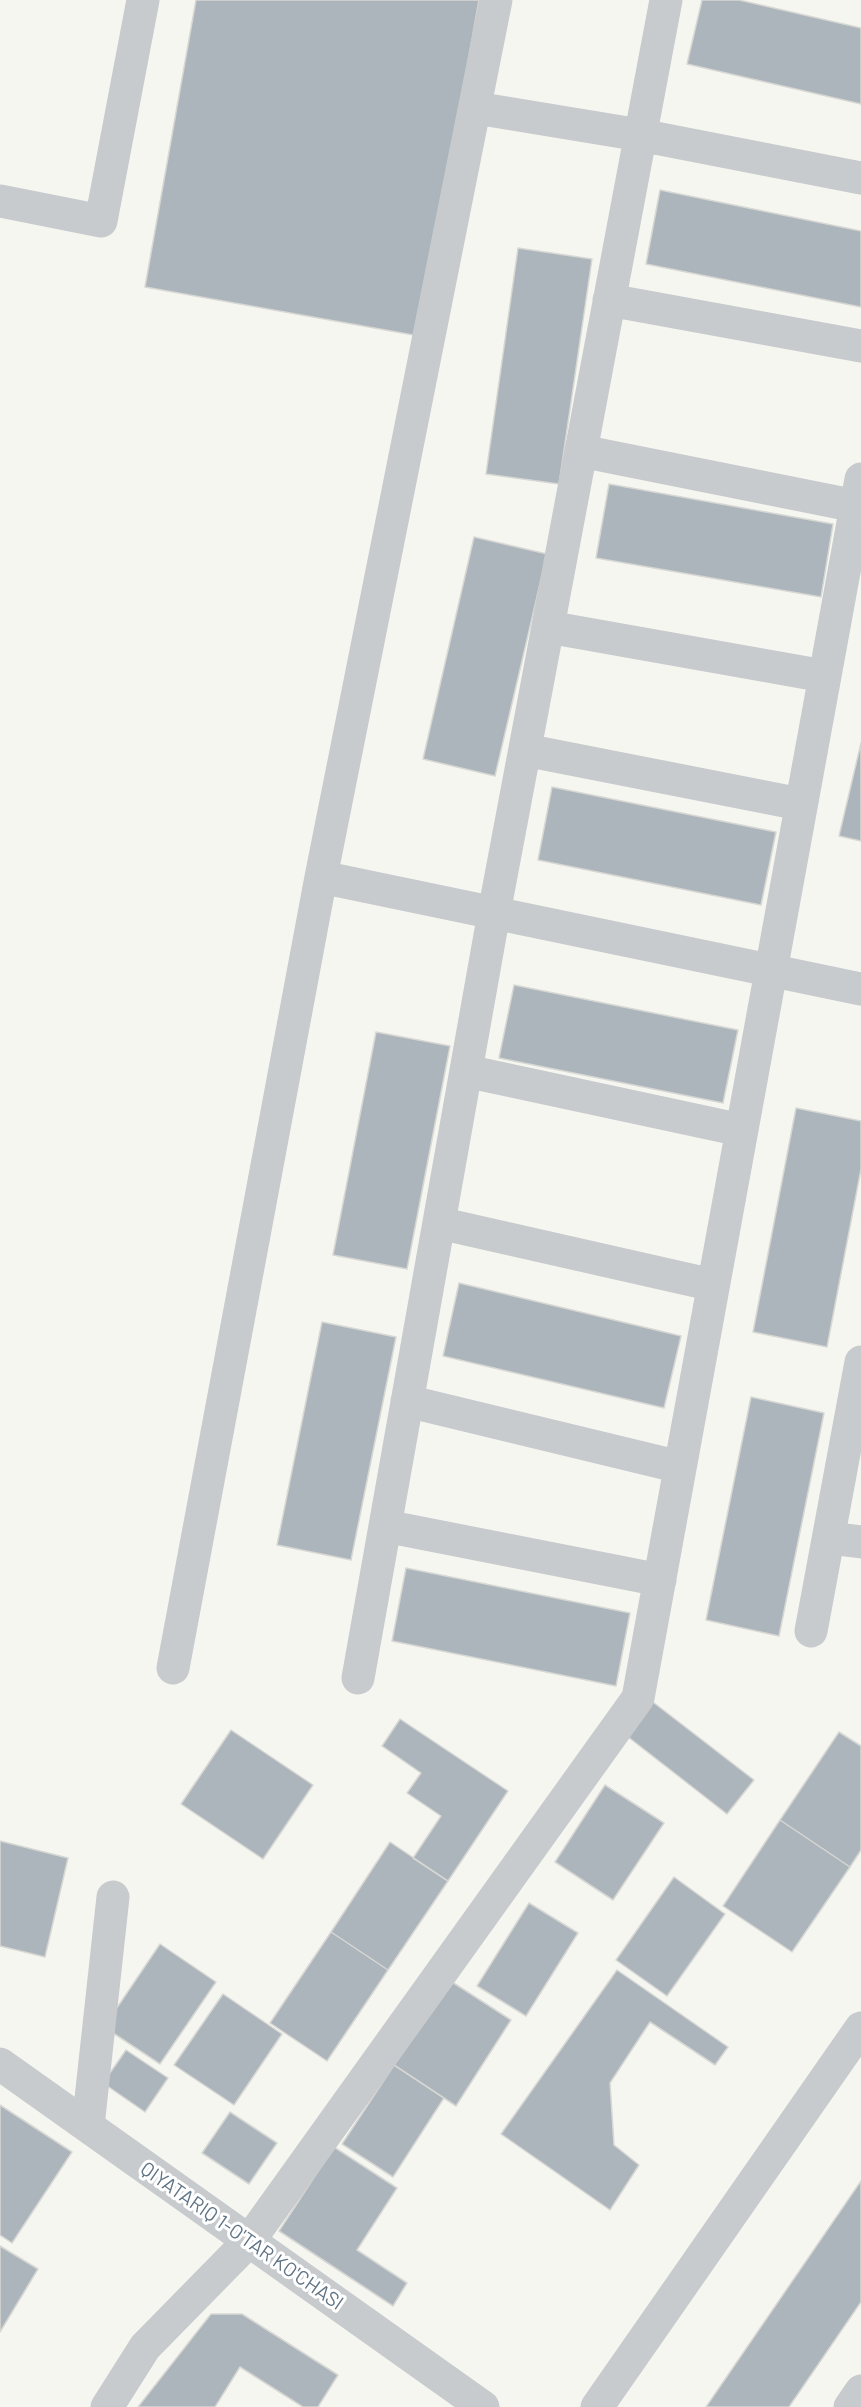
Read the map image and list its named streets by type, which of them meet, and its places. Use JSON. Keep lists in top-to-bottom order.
{
  "streets": {
    "street": ["QIYATARIQ 1-O'TAR KO'CHASI"]
  }
}
